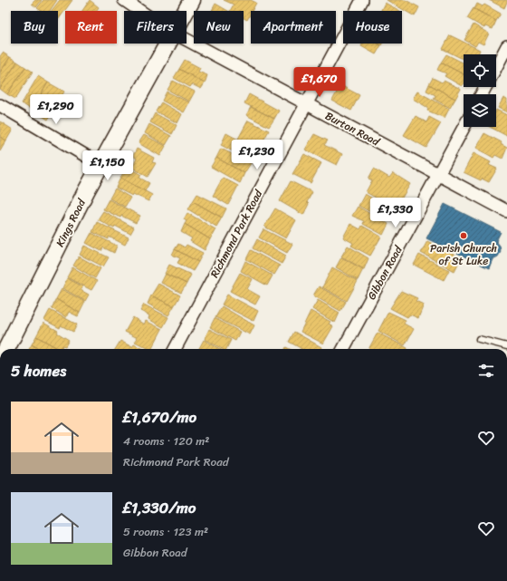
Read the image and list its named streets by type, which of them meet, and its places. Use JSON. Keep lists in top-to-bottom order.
{
  "streets": {
    "street": [
      "Burton Road",
      "Kings Road",
      "Richmond Park Road",
      "Gibbon Road"
    ]
  },
  "crossings": [
    ["Burton Road", "Richmond Park Road"],
    ["Burton Road", "Gibbon Road"]
  ],
  "places": ["Parish Church of St Luke"],
  "page": {
    "chip": [
      "Buy",
      "Rent",
      "Filters",
      "New",
      "Apartment",
      "House"
    ],
    "price": [
      "£1,670",
      "£1,290",
      "£1,230",
      "£1,150",
      "£1,330"
    ],
    "heading": "5 homes",
    "list": [
      {
        "name": "£1,670/mo",
        "note": "4 rooms · 120 m² · Richmond Park Road"
      },
      {
        "name": "£1,330/mo",
        "note": "5 rooms · 123 m² · Gibbon Road"
      }
    ]
  }
}
